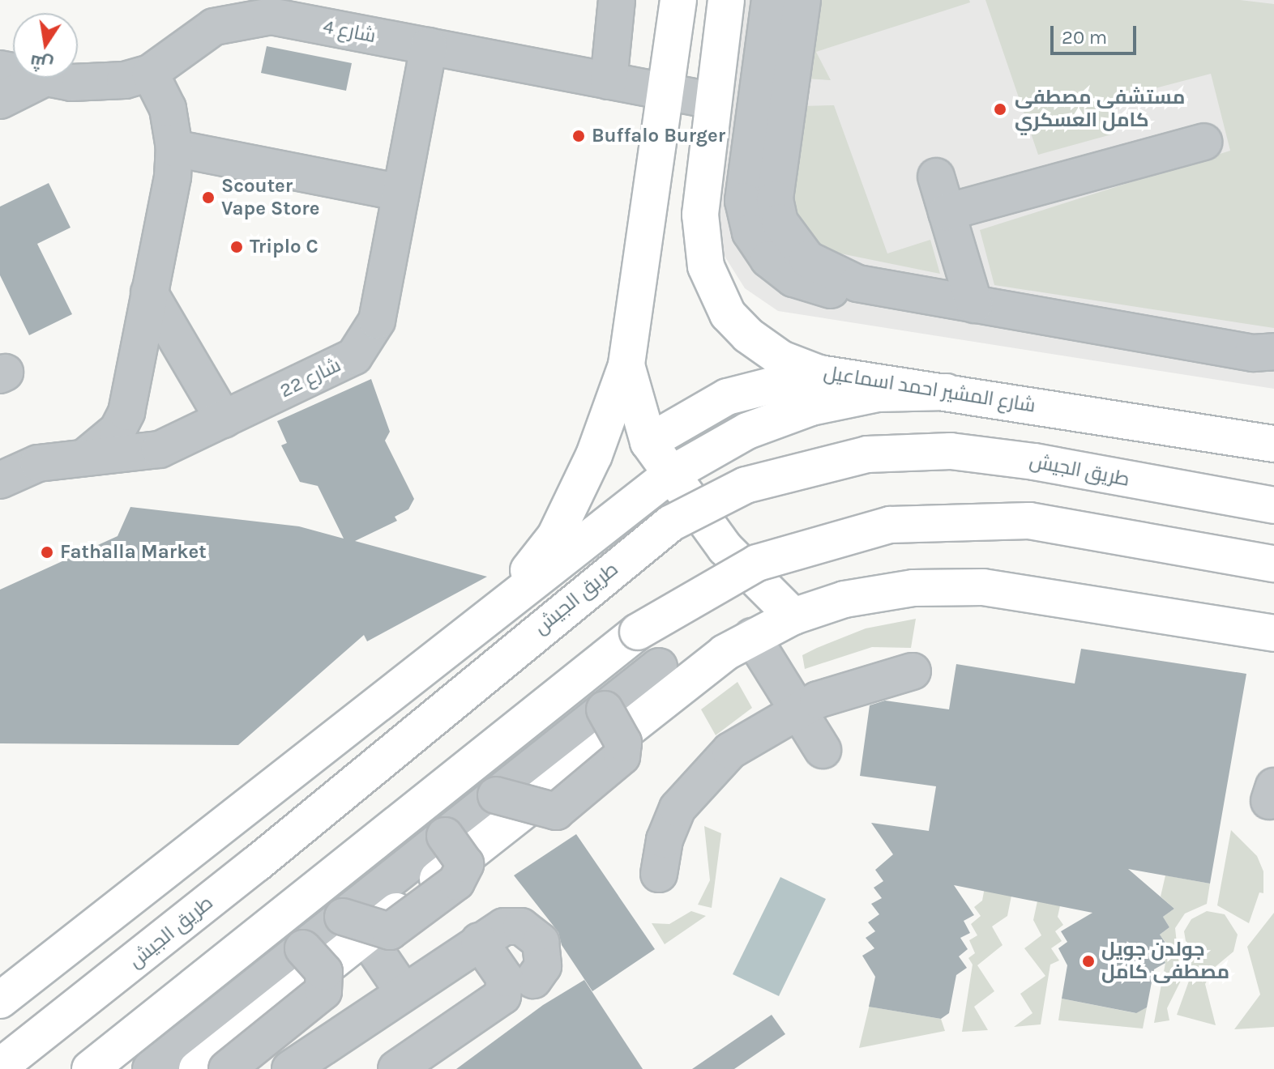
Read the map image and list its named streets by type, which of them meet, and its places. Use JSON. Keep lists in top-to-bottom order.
{
  "streets": {
    "main road": ["شارع المشير احمد اسماعيل", "طريق الجيش"],
    "street": ["شارع 4", "شارع 22"]
  },
  "crossings": [
    ["شارع 4", "شارع 22"],
    ["شارع 4", "شارع المشير احمد اسماعيل"]
  ],
  "places": [
    "مستشفى مصطفى كامل العسكري",
    "Buffalo Burger",
    "Scouter Vape Store",
    "Triplo C",
    "Fathalla Market",
    "جولدن جويل مصطفى كامل"
  ],
  "scale_bar": "20 m",
  "north": "bottom"
}
